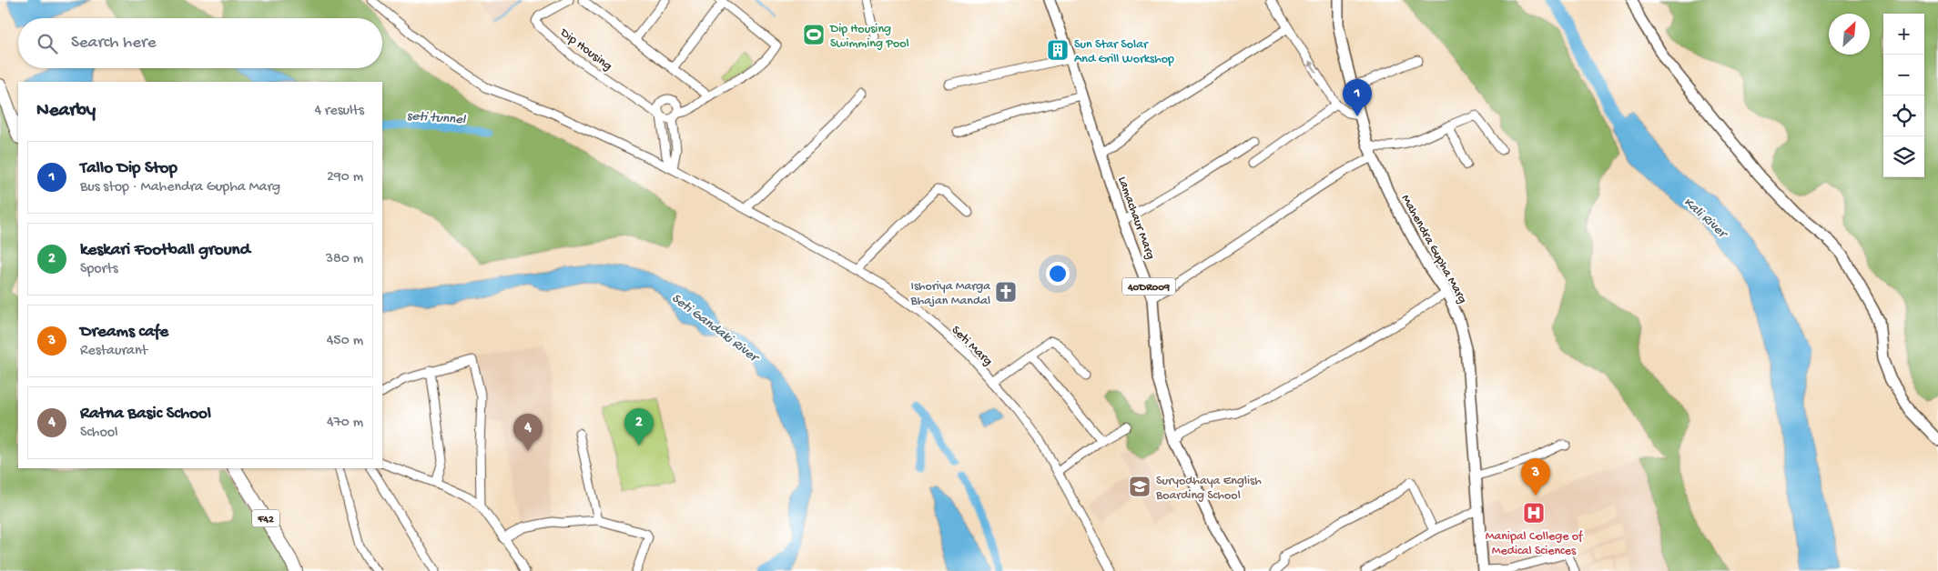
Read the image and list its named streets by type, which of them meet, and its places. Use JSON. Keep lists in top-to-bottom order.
{
  "streets": {
    "highway": ["F42"],
    "main road": ["Lamachaur Marg", "Mahendra Gupha Marg", "40DR009"],
    "street": ["Dip Housing", "Seti Marg"]
  },
  "water": ["seti tunnel", "Kali River", "Seti Gandaki River"],
  "places": {
    "sports": ["Dip Housing Swimming Pool"],
    "building": ["Sun Star Solar And Grill Workshop"],
    "church": ["Ishoriya Marga Bhajan Mandal"],
    "school or university": ["Suryodhaya English Boarding School"],
    "hospital": ["Manipal College of Medical Sciences"]
  },
  "north": "top right",
  "page": {
    "map_buttons": ["+", "−"],
    "search": "Search here",
    "pins": [
      "1",
      "2",
      "4",
      "3"
    ],
    "heading": ["Nearby", "4 results"],
    "list": [
      {
        "mark": "1",
        "name": "Tallo Dip Stop",
        "note": "Bus stop · Mahendra Gupha Marg",
        "value": "290 m"
      },
      {
        "mark": "2",
        "name": "keskari Football ground",
        "note": "Sports",
        "value": "380 m"
      },
      {
        "mark": "3",
        "name": "Dreams cafe",
        "note": "Restaurant",
        "value": "450 m"
      },
      {
        "mark": "4",
        "name": "Ratna Basic School",
        "note": "School",
        "value": "470 m"
      }
    ]
  }
}
